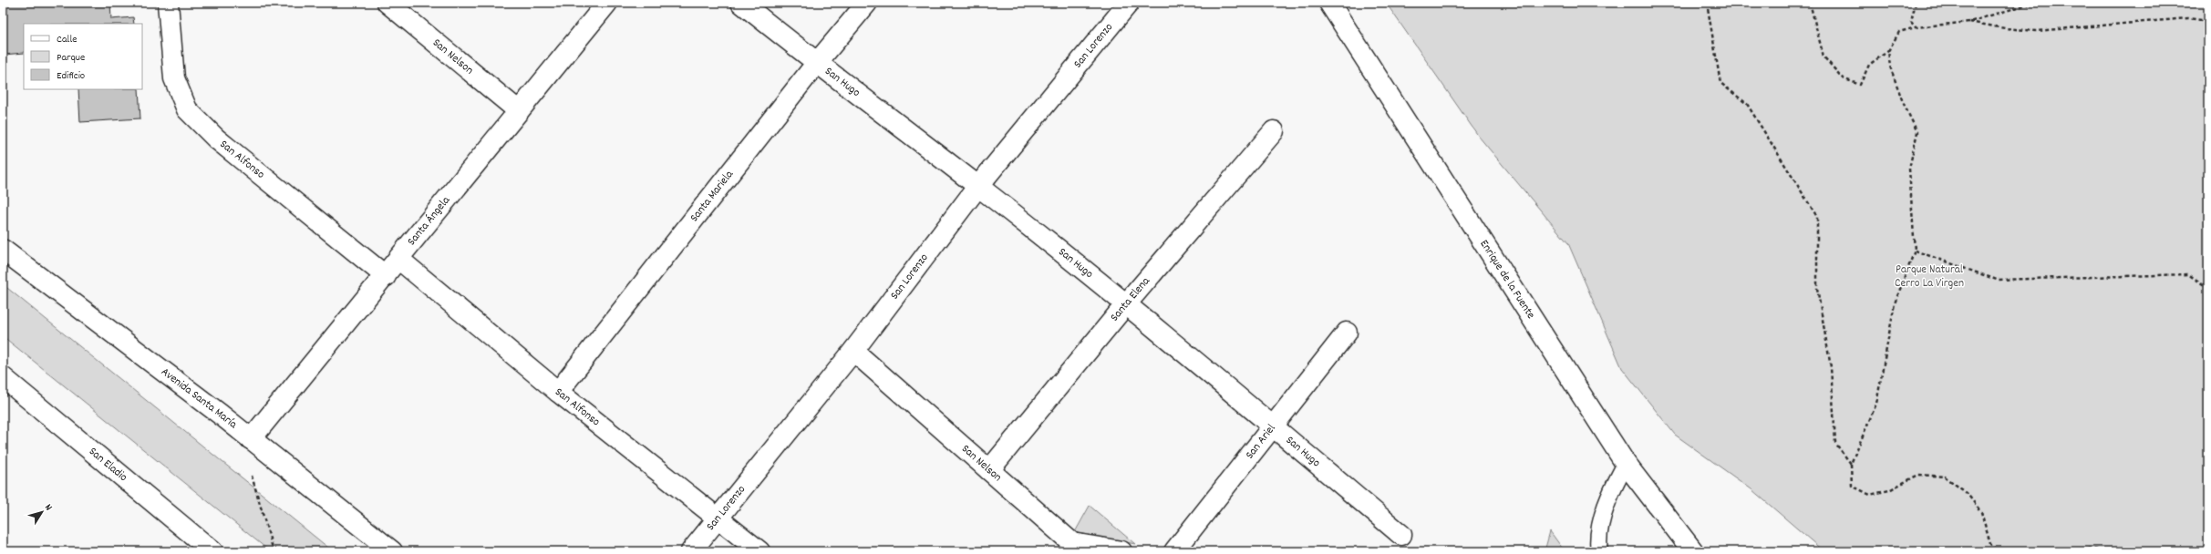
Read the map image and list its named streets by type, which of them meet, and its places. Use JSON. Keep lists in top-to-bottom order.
{
  "streets": {
    "street": [
      "San Lorenzo",
      "San Nelson",
      "San Hugo",
      "San Alfonso",
      "Santa Mariela",
      "Santa Ángela",
      "Enrique de la Fuente",
      "Santa Elena",
      "Avenida Santa María",
      "San Ariel",
      "San Eladio"
    ]
  },
  "crossings": [
    ["San Lorenzo", "San Nelson"],
    ["San Lorenzo", "San Hugo"],
    ["San Lorenzo", "San Alfonso"],
    ["San Nelson", "Santa Ángela"],
    ["San Nelson", "Santa Elena"],
    ["San Hugo", "Santa Mariela"],
    ["San Hugo", "Santa Elena"],
    ["San Hugo", "San Ariel"],
    ["San Alfonso", "Santa Mariela"],
    ["San Alfonso", "Santa Ángela"],
    ["Santa Ángela", "Avenida Santa María"]
  ],
  "parks": ["Parque Natural Cerro La Virgen"],
  "legend": ["Calle", "Parque", "Edificio"],
  "north": "top right"
}
